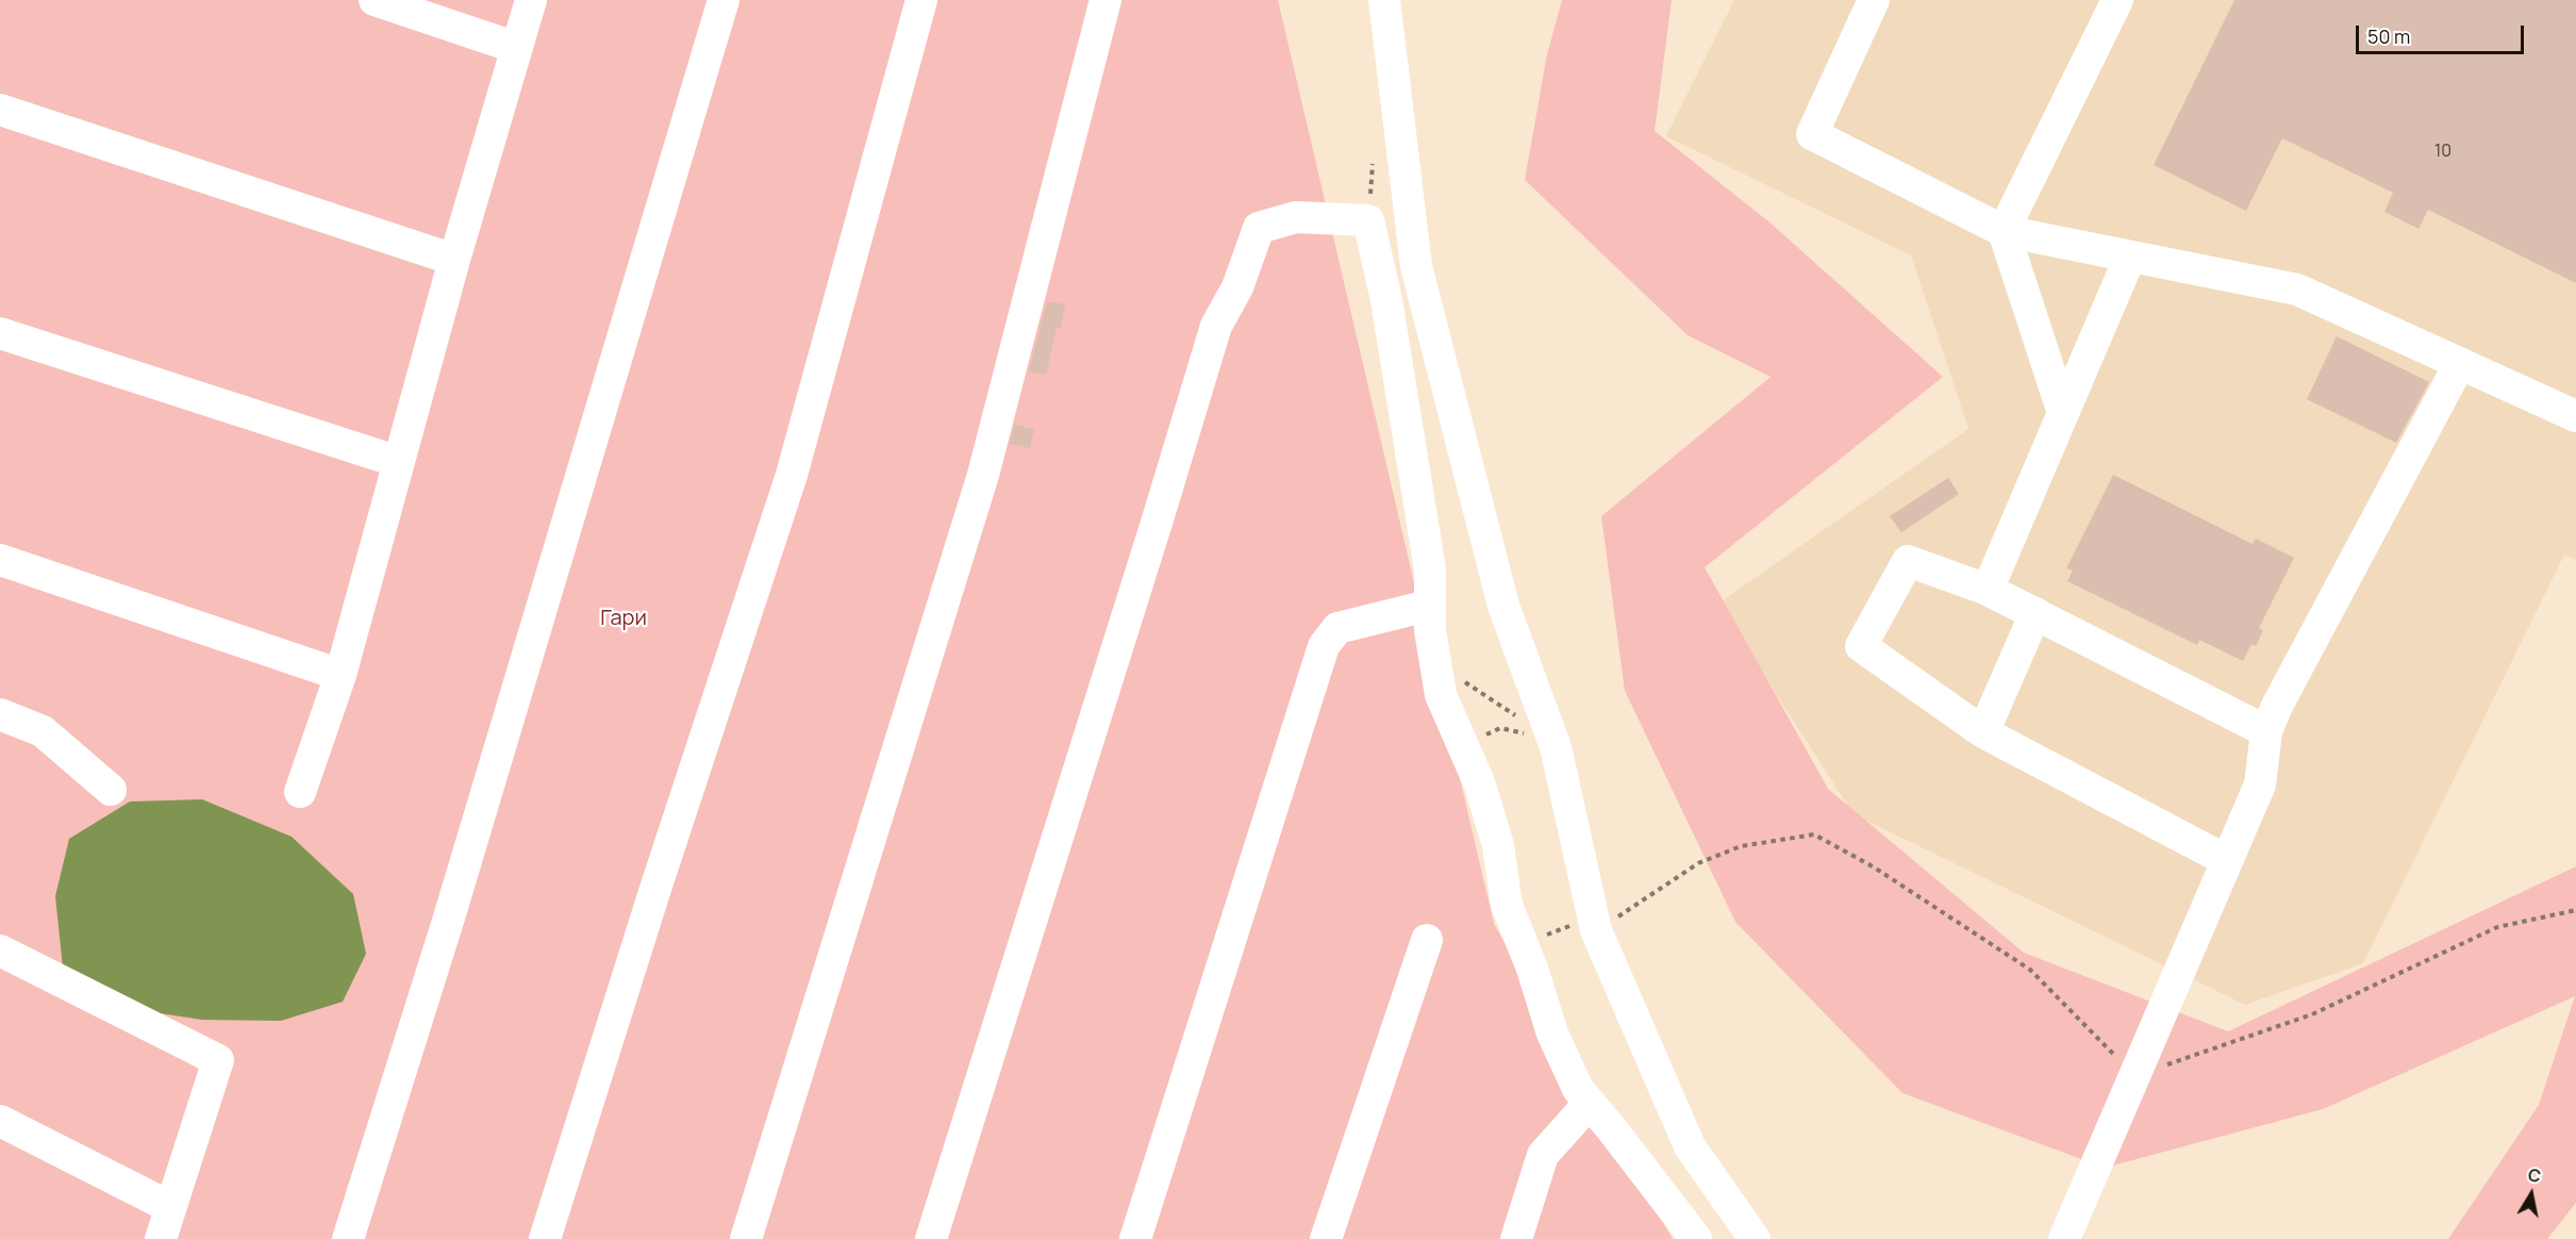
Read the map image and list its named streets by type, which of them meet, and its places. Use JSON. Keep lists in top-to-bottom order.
{
  "parks": ["Гари"],
  "house_numbers": ["10"],
  "scale_bar": "50 m",
  "north": "top"
}
